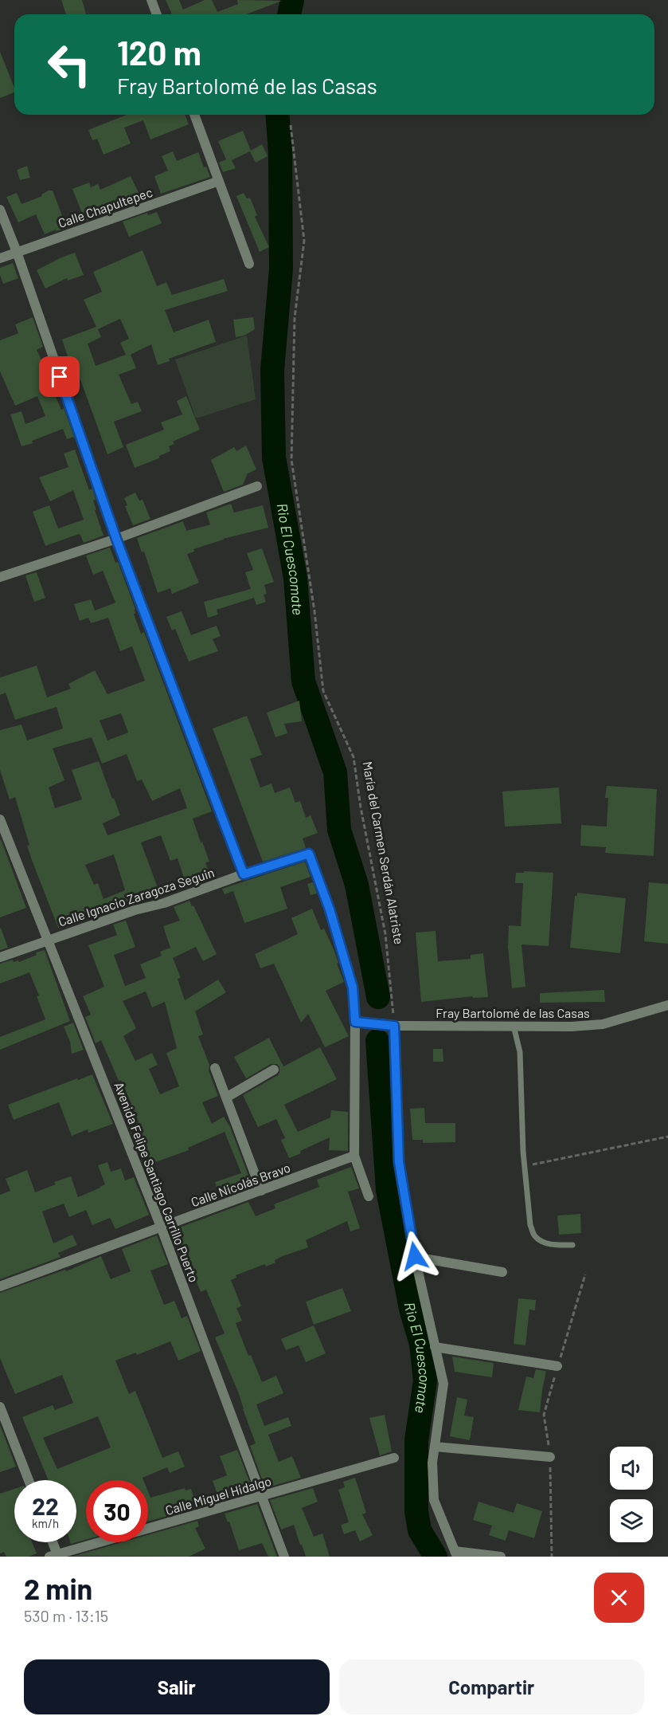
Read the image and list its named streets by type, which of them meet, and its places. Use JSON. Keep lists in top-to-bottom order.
{
  "streets": {
    "street": [
      "Calle Chapultepec",
      "Calle Ignacio Zaragoza Seguin",
      "Fray Bartolomé de las Casas",
      "Avenida Felipe Santiago Carrillo Puerto",
      "Calle Nicolás Bravo",
      "Calle Miguel Hidalgo"
    ],
    "path": ["María del Carmen Serdán Alatriste"]
  },
  "crossings": [
    ["María del Carmen Serdán Alatriste", "Fray Bartolomé de las Casas"],
    ["Calle Ignacio Zaragoza Seguin", "Fray Bartolomé de las Casas"],
    ["Calle Ignacio Zaragoza Seguin", "Avenida Felipe Santiago Carrillo Puerto"],
    ["Avenida Felipe Santiago Carrillo Puerto", "Calle Nicolás Bravo"],
    ["Avenida Felipe Santiago Carrillo Puerto", "Calle Miguel Hidalgo"]
  ],
  "water": ["Rio El Cuescomate"],
  "page": {
    "turn": ["120 m", "Fray Bartolomé de las Casas"],
    "speed": "22 km/h",
    "limit": "30",
    "heading": ["2 min", "530 m · 13:15"],
    "buttons": ["Salir", "Compartir"]
  }
}
